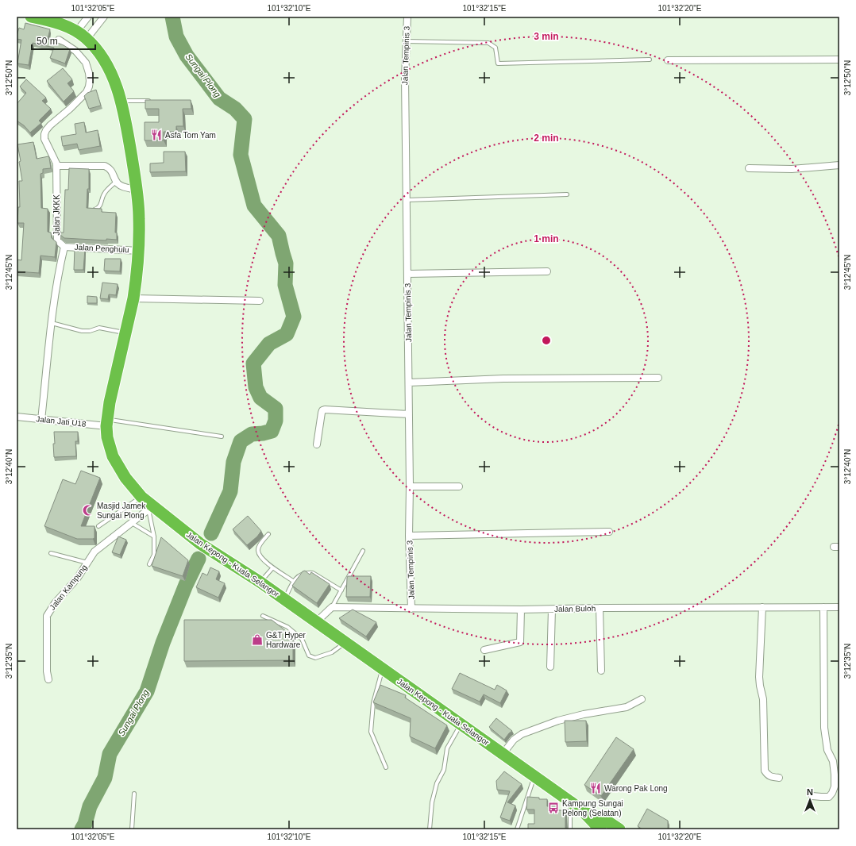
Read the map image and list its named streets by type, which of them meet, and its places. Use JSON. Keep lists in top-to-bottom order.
{
  "streets": {
    "highway": ["Jalan Kepong - Kuala Selangor"],
    "street": [
      "Jalan Tempinis 3",
      "Jalan JKKK",
      "Jalan Penghulu",
      "Jalan Jati U18",
      "Jalan Kampung",
      "Jalan Buloh"
    ]
  },
  "crossings": [
    ["Jalan Tempinis 3", "Jalan Buloh"],
    ["Jalan JKKK", "Jalan Penghulu"],
    ["Jalan JKKK", "Jalan Jati U18"],
    ["Jalan Penghulu", "Jalan Kepong - Kuala Selangor"],
    ["Jalan Jati U18", "Jalan Kepong - Kuala Selangor"],
    ["Jalan Kepong - Kuala Selangor", "Jalan Kampung"]
  ],
  "water": ["Sungai Plong"],
  "places": {
    "restaurant": ["Asfa Tom Yam", "Warong Pak Long"],
    "mosque": ["Masjid Jamek Sungai Plong"],
    "shop": ["G&T Hyper Hardware"],
    "bus stop": ["Kampung Sungai Pelong (Selatan)"]
  },
  "scale_bar": "50 m",
  "north": "top",
  "coordinates": [
    "101°32'05\"E",
    "101°32'10\"E",
    "101°32'15\"E",
    "101°32'20\"E",
    "3°12'50\"N",
    "3°12'45\"N",
    "3°12'40\"N",
    "3°12'35\"N"
  ],
  "rings": ["3 min", "2 min", "1 min"]
}
